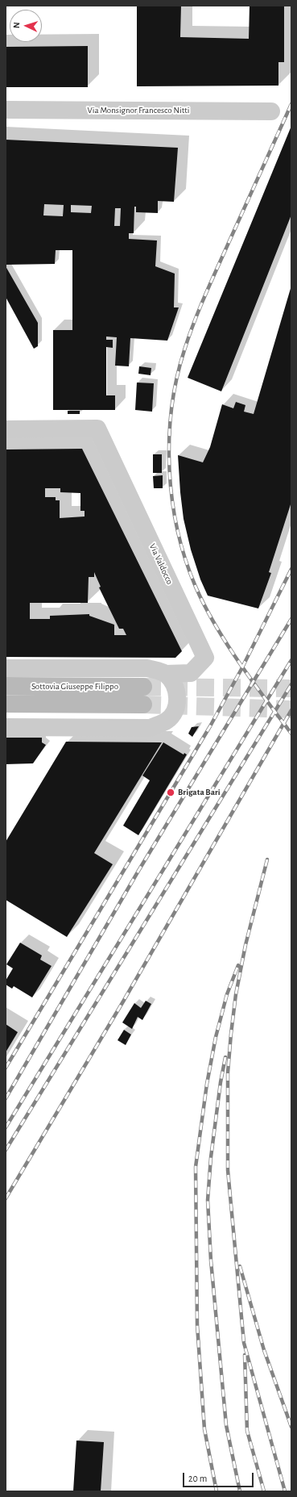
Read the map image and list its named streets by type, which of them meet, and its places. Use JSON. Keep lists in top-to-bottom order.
{
  "streets": {
    "main road": ["Sottovia Giuseppe Filippo"],
    "street": ["Via Monsignor Francesco Nitti", "Via Valdocco"]
  },
  "places": ["Brigata Bari"],
  "scale_bar": "20 m",
  "north": "left"
}
